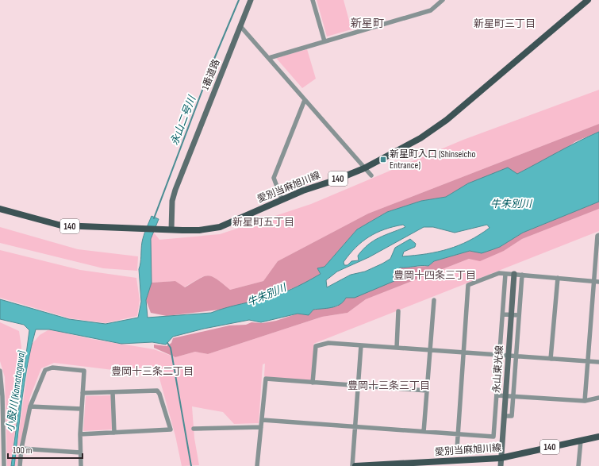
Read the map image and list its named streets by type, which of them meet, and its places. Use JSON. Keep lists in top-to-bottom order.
{
  "streets": {
    "main road": ["140", "愛別当麻旭川線"],
    "street": ["1番道路", "永山東光線"]
  },
  "crossings": [
    ["1番道路", "愛別当麻旭川線"],
    ["愛別当麻旭川線", "永山東光線"]
  ],
  "districts": [
    "新星町",
    "新星町三丁目",
    "新星町五丁目",
    "豊岡十四条三丁目",
    "豊岡十三条二丁目",
    "豊岡十三条三丁目"
  ],
  "water": ["永山二号川", "牛朱別川", "小股川 (Komatagawa)"],
  "places": {
    "transit": ["新星町入口 (Shinseicho Entrance)"]
  },
  "scale_bar": "100 m"
}
